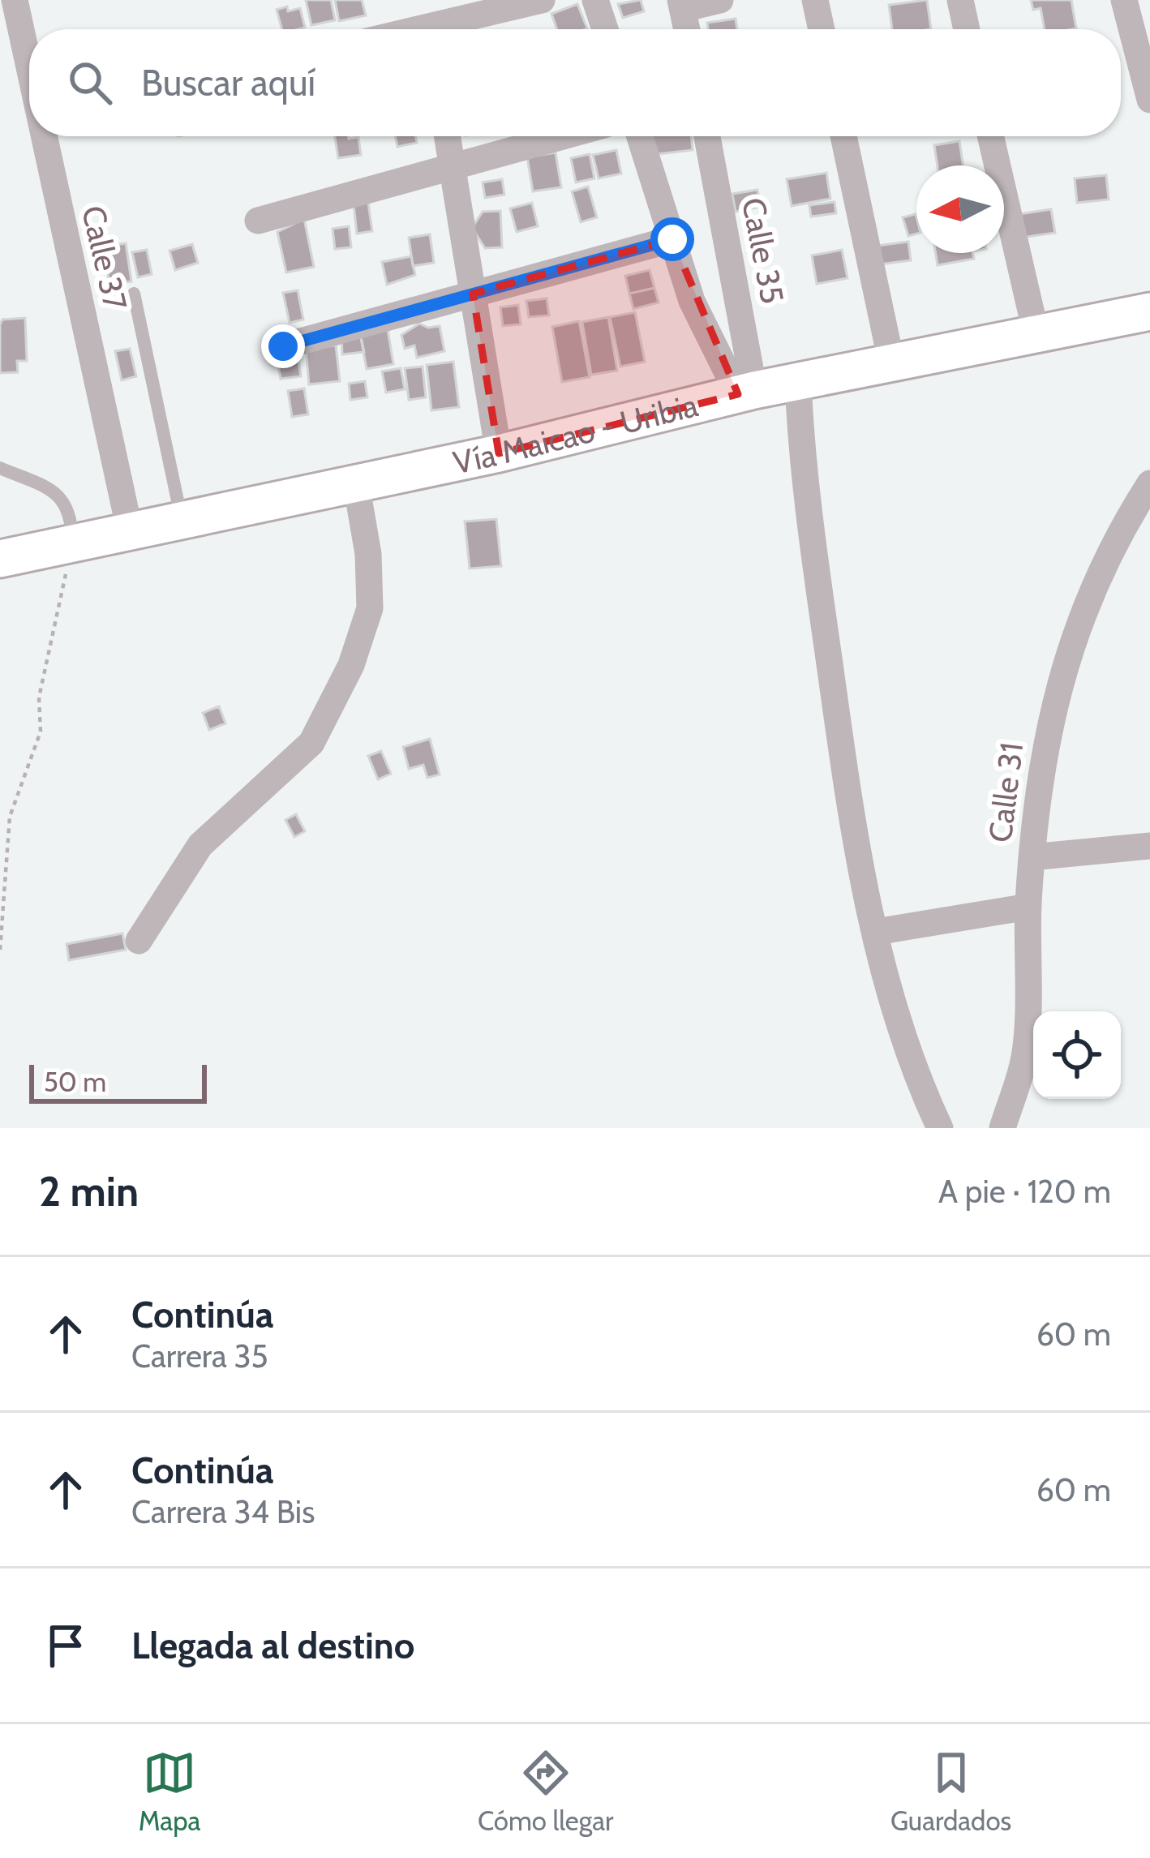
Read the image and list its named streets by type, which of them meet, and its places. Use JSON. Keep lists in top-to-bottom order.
{
  "streets": {
    "street": [
      "Calle 35",
      "Calle 37",
      "Vía Maicao - Uribia",
      "Calle 31"
    ]
  },
  "crossings": [
    ["Calle 35", "Vía Maicao - Uribia"],
    ["Calle 37", "Vía Maicao - Uribia"]
  ],
  "scale_bar": "50 m",
  "north": "left",
  "page": {
    "search": "Buscar aquí",
    "scale": "50 m",
    "heading": ["2 min", "A pie · 120 m"],
    "list": [
      ["Continúa", "Carrera 35", "60 m"],
      ["Continúa", "Carrera 34 Bis", "60 m"],
      "Llegada al destino"
    ],
    "nav": ["Mapa", "Cómo llegar", "Guardados"]
  }
}
